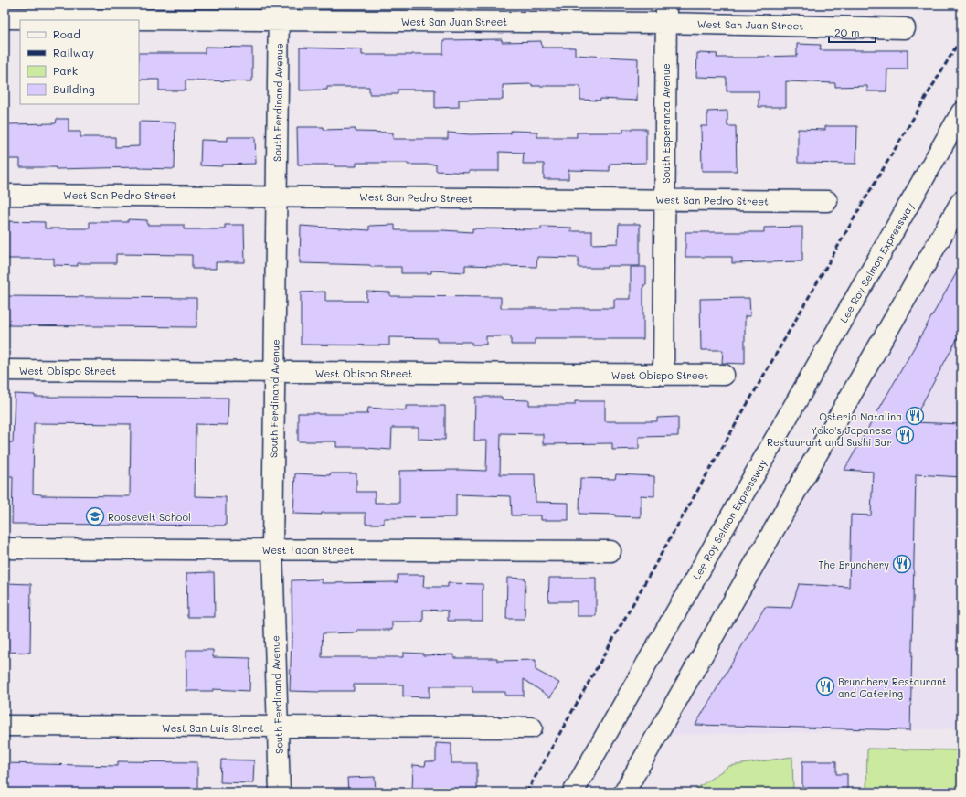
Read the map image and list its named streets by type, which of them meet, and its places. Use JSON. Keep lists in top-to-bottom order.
{
  "streets": {
    "main road": [
      "West San Juan Street",
      "South Ferdinand Avenue",
      "South Esperanza Avenue",
      "West San Pedro Street",
      "Lee Roy Selmon Expressway",
      "West Obispo Street",
      "West Tacon Street",
      "West San Luis Street"
    ]
  },
  "crossings": [
    ["West San Juan Street", "South Ferdinand Avenue"],
    ["West San Juan Street", "South Esperanza Avenue"],
    ["South Ferdinand Avenue", "West San Pedro Street"],
    ["South Ferdinand Avenue", "West Obispo Street"],
    ["South Ferdinand Avenue", "West Tacon Street"],
    ["South Ferdinand Avenue", "West San Luis Street"],
    ["South Esperanza Avenue", "West San Pedro Street"],
    ["South Esperanza Avenue", "West Obispo Street"]
  ],
  "places": {
    "restaurant": [
      "Osteria Natalina",
      "Yoko's Japanese Restaurant and Sushi Bar",
      "The Brunchery",
      "Brunchery Restaurant and Catering"
    ],
    "school or university": ["Roosevelt School"]
  },
  "legend": [
    "Road",
    "Railway",
    "Park",
    "Building"
  ],
  "scale_bar": "20 m"
}
